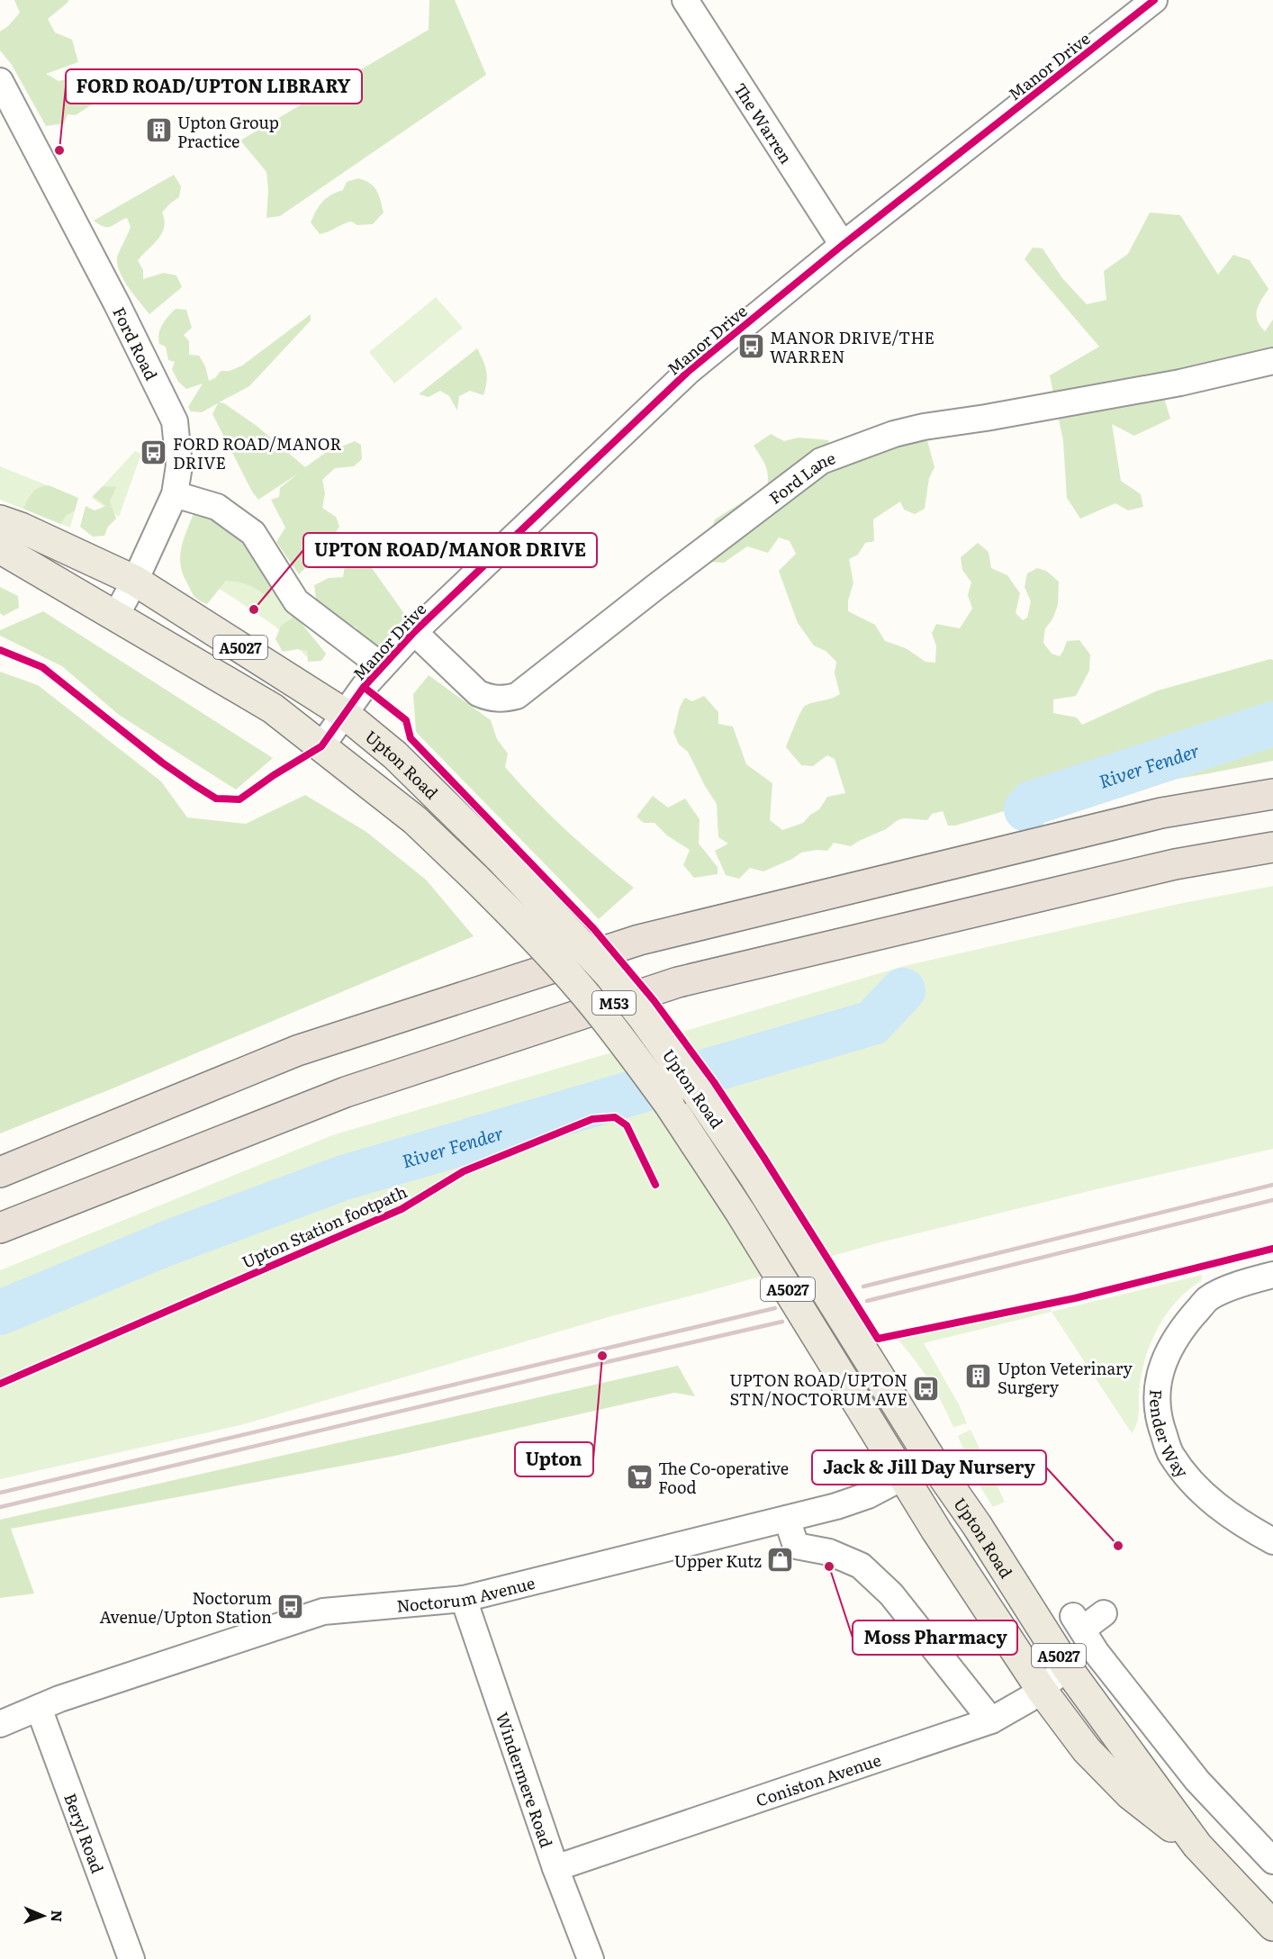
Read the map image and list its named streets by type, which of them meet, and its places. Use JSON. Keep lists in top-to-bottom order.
{
  "streets": {
    "highway": ["M53"],
    "main road": ["A5027", "Upton Road"],
    "street": [
      "Manor Drive",
      "The Warren",
      "Ford Road",
      "Ford Lane",
      "Fender Way",
      "Noctorum Avenue",
      "Windermere Road",
      "Coniston Avenue",
      "Beryl Road"
    ],
    "cycle path": ["Upton Station footpath"]
  },
  "crossings": [
    ["Manor Drive", "The Warren"],
    ["Manor Drive", "Ford Lane"],
    ["Manor Drive", "Upton Road"],
    ["Ford Road", "Upton Road"],
    ["Upton Road", "Noctorum Avenue"],
    ["Upton Road", "Coniston Avenue"],
    ["Noctorum Avenue", "Windermere Road"],
    ["Noctorum Avenue", "Beryl Road"],
    ["Windermere Road", "Coniston Avenue"]
  ],
  "water": ["River Fender"],
  "places": {
    "building": ["Upton Group Practice", "Upton Veterinary Surgery"],
    "other": [
      "FORD ROAD/UPTON LIBRARY",
      "UPTON ROAD/MANOR DRIVE",
      "Upton",
      "Jack & Jill Day Nursery",
      "Moss Pharmacy"
    ],
    "bus stop": [
      "MANOR DRIVE/THE WARREN",
      "FORD ROAD/MANOR DRIVE",
      "UPTON ROAD/UPTON STN/NOCTORUM AVE",
      "Noctorum Avenue/Upton Station"
    ],
    "supermarket": ["The Co-operative Food"],
    "shop": ["Upper Kutz"]
  },
  "north": "right"
}
